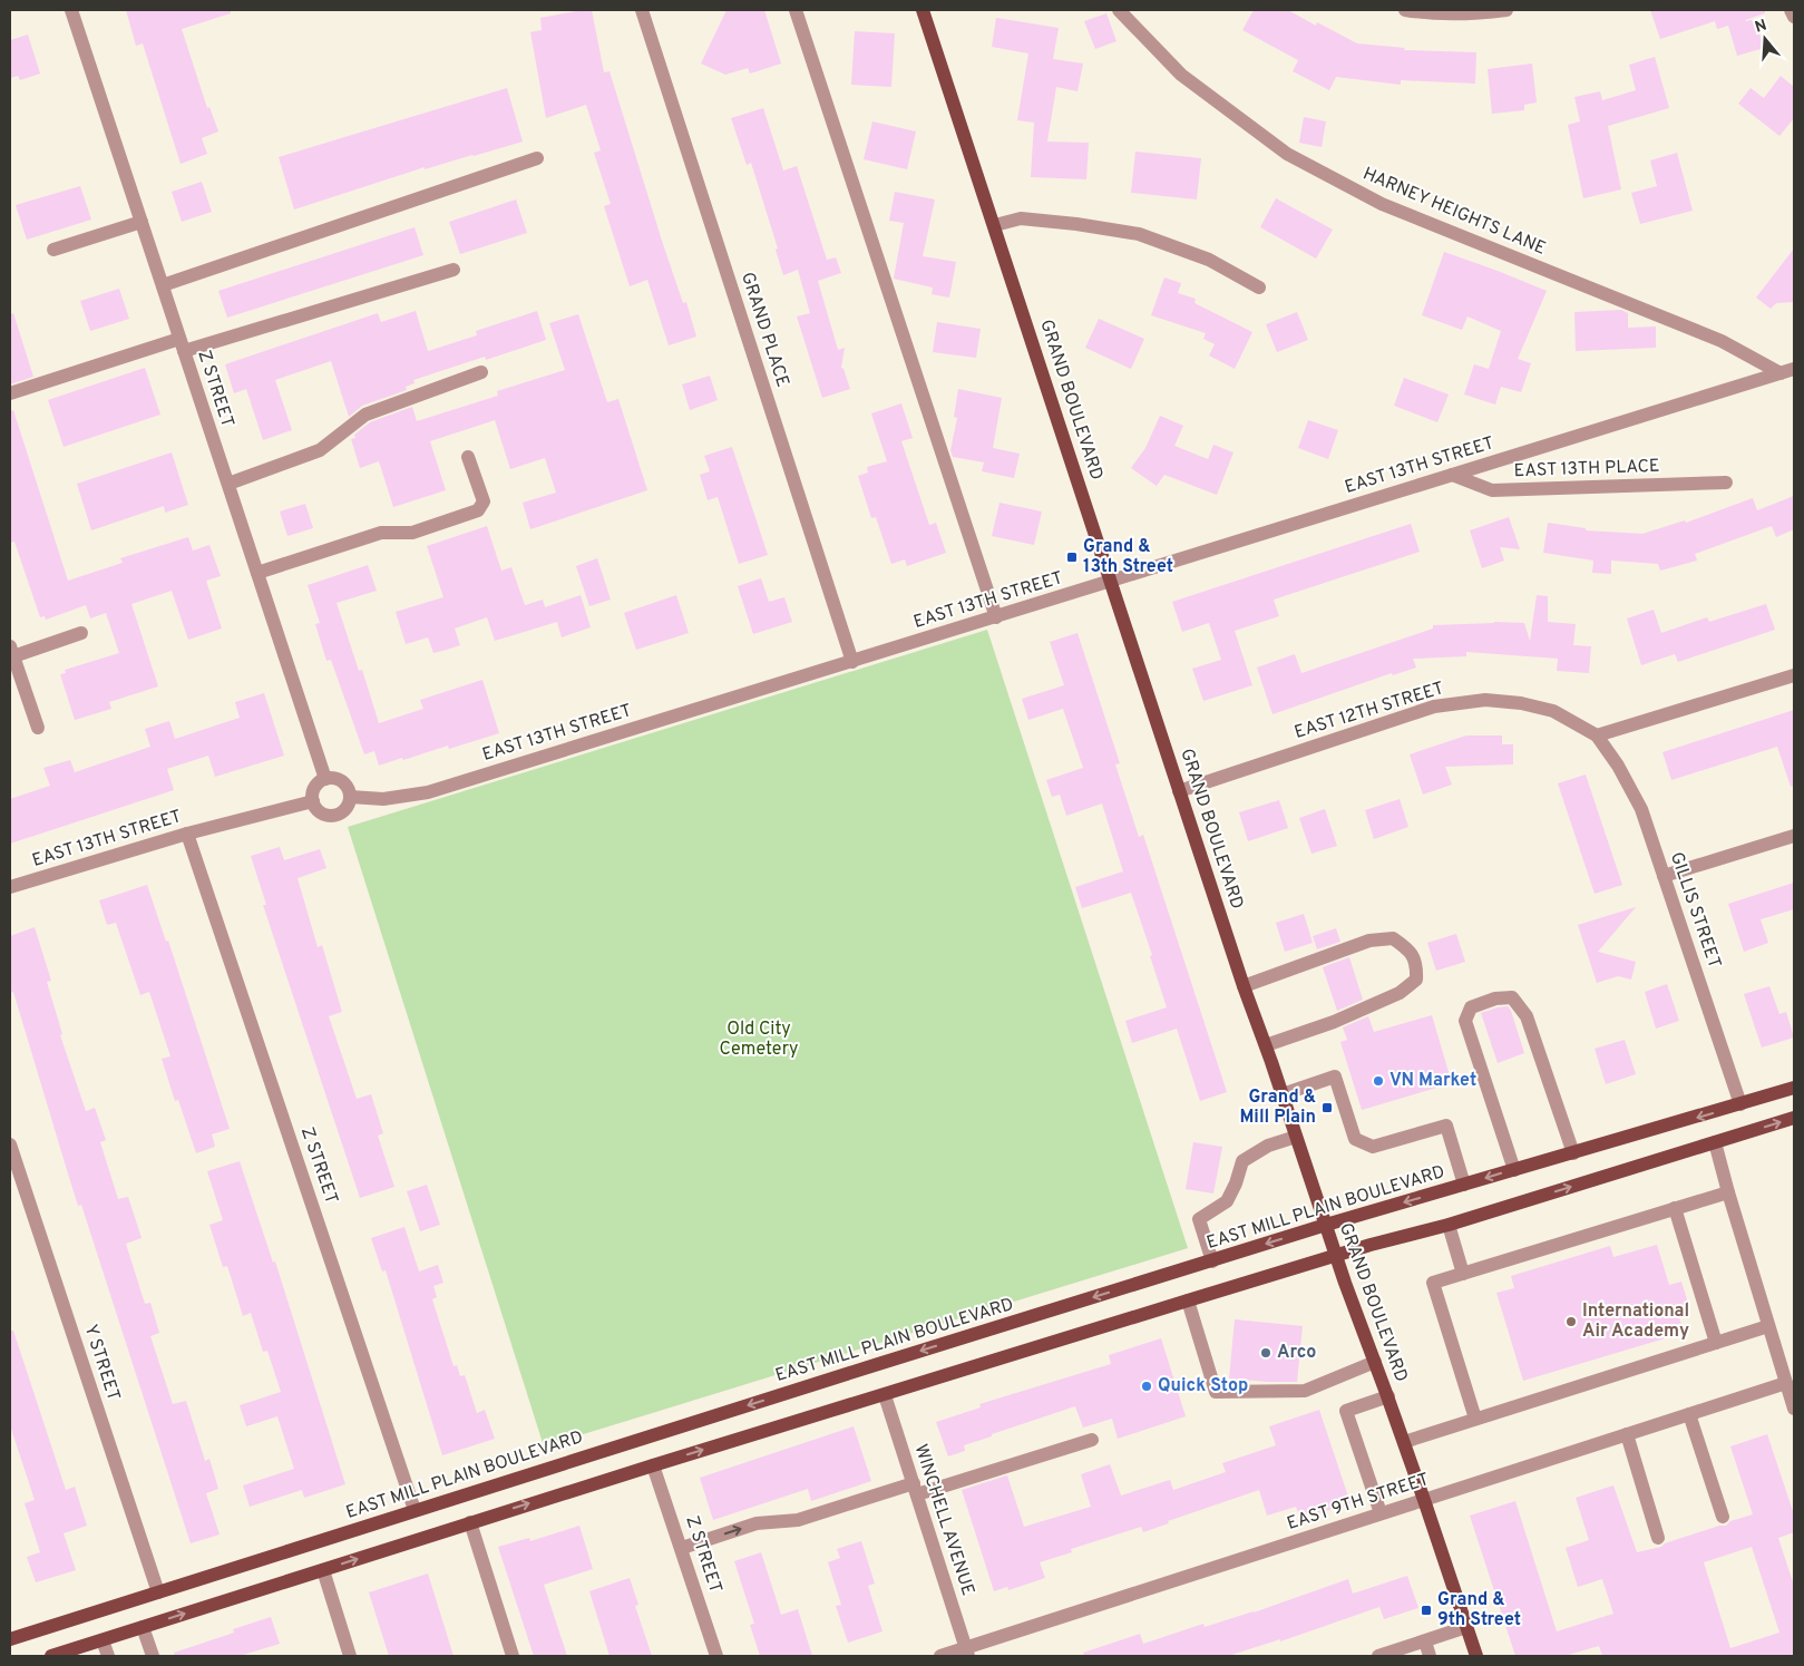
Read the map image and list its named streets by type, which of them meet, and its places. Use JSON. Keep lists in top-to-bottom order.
{
  "streets": {
    "main road": ["GRAND BOULEVARD", "EAST MILL PLAIN BOULEVARD"],
    "street": [
      "HARNEY HEIGHTS LANE",
      "GRAND PLACE",
      "Z STREET",
      "EAST 13TH STREET",
      "EAST 13TH PLACE",
      "EAST 12TH STREET",
      "GILLIS STREET",
      "Y STREET",
      "EAST 9TH STREET",
      "WINCHELL AVENUE"
    ]
  },
  "crossings": [
    ["HARNEY HEIGHTS LANE", "EAST 13TH STREET"],
    ["GRAND PLACE", "EAST 13TH STREET"],
    ["Z STREET", "EAST 13TH STREET"],
    ["Z STREET", "EAST MILL PLAIN BOULEVARD"],
    ["GRAND BOULEVARD", "EAST 13TH STREET"],
    ["GRAND BOULEVARD", "EAST 12TH STREET"],
    ["GRAND BOULEVARD", "EAST MILL PLAIN BOULEVARD"],
    ["GRAND BOULEVARD", "EAST 9TH STREET"],
    ["EAST 13TH STREET", "EAST 13TH PLACE"],
    ["EAST 12TH STREET", "GILLIS STREET"],
    ["GILLIS STREET", "EAST MILL PLAIN BOULEVARD"],
    ["EAST MILL PLAIN BOULEVARD", "Y STREET"],
    ["EAST 9TH STREET", "WINCHELL AVENUE"]
  ],
  "parks": ["Old City Cemetery"],
  "places": {
    "transit": ["Grand & 13th Street", "Grand & Mill Plain", "Grand & 9th Street"],
    "other": [
      "VN Market",
      "International Air Academy",
      "Arco",
      "Quick Stop"
    ]
  },
  "north": "top"
}
